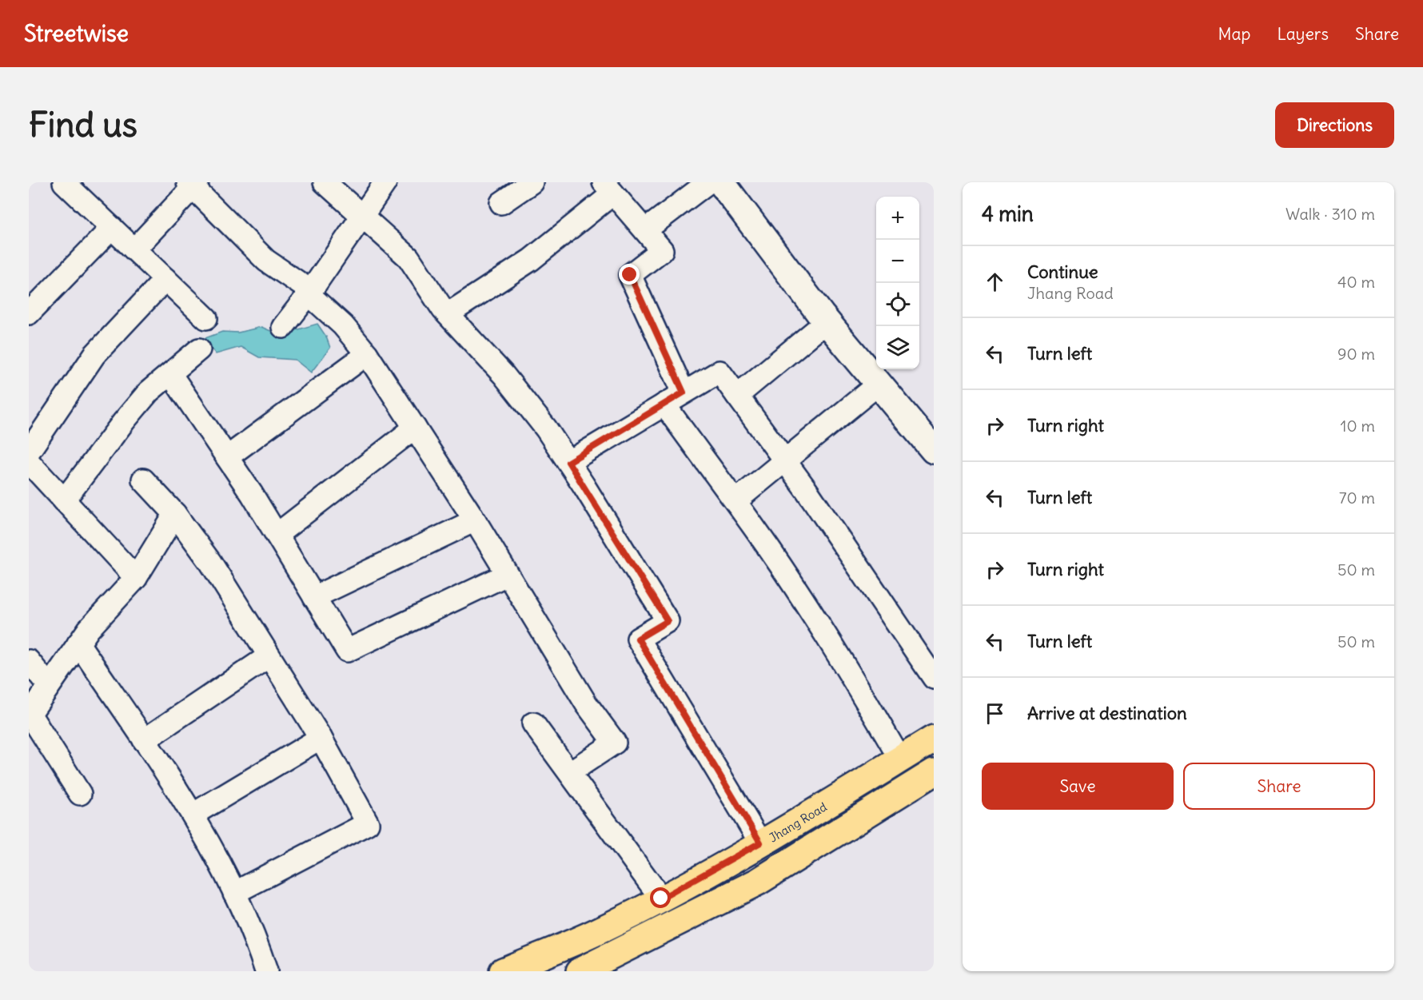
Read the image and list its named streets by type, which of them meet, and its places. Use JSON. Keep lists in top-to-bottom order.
{
  "streets": {
    "main road": ["Jhang Road"]
  },
  "page": {
    "header": "Streetwise",
    "nav": ["Map", "Layers", "Share"],
    "buttons": [
      "Directions",
      ["Save", "Share"]
    ],
    "title": "Find us",
    "heading": ["4 min", "Walk · 310 m"],
    "map_buttons": ["+", "−"],
    "list": [
      ["Continue", "Jhang Road", "40 m"],
      ["Turn left", "90 m"],
      ["Turn right", "10 m"],
      ["Turn left", "70 m"],
      ["Turn right", "50 m"],
      ["Turn left", "50 m"],
      "Arrive at destination"
    ]
  }
}
